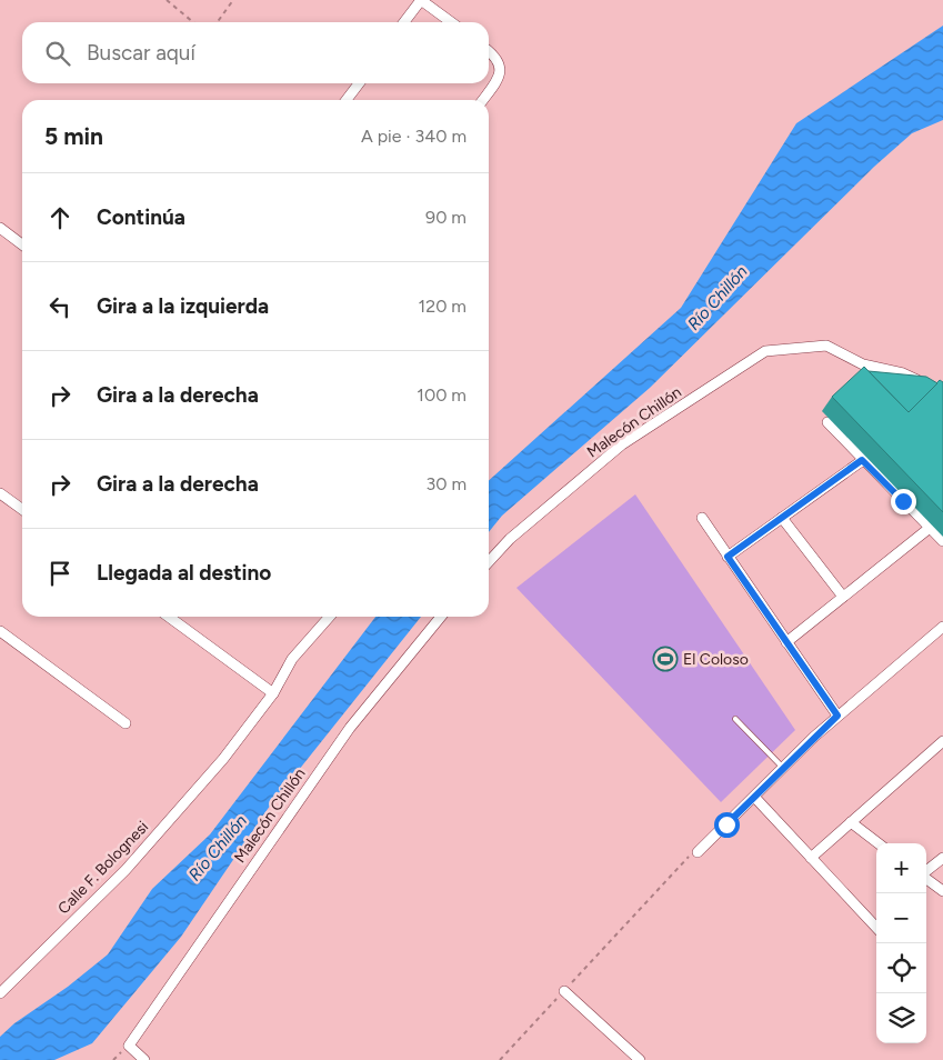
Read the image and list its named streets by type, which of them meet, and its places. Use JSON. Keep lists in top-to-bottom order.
{
  "streets": {
    "street": ["Malecón Chillón", "Calle F. Bolognesi"]
  },
  "water": ["Río Chillón"],
  "places": {
    "sports": ["El Coloso"]
  },
  "page": {
    "search": "Buscar aquí",
    "heading": ["5 min", "A pie · 340 m"],
    "list": [
      ["Continúa", "90 m"],
      ["Gira a la izquierda", "120 m"],
      ["Gira a la derecha", "100 m"],
      ["Gira a la derecha", "30 m"],
      "Llegada al destino"
    ],
    "map_buttons": ["+", "−"]
  }
}
